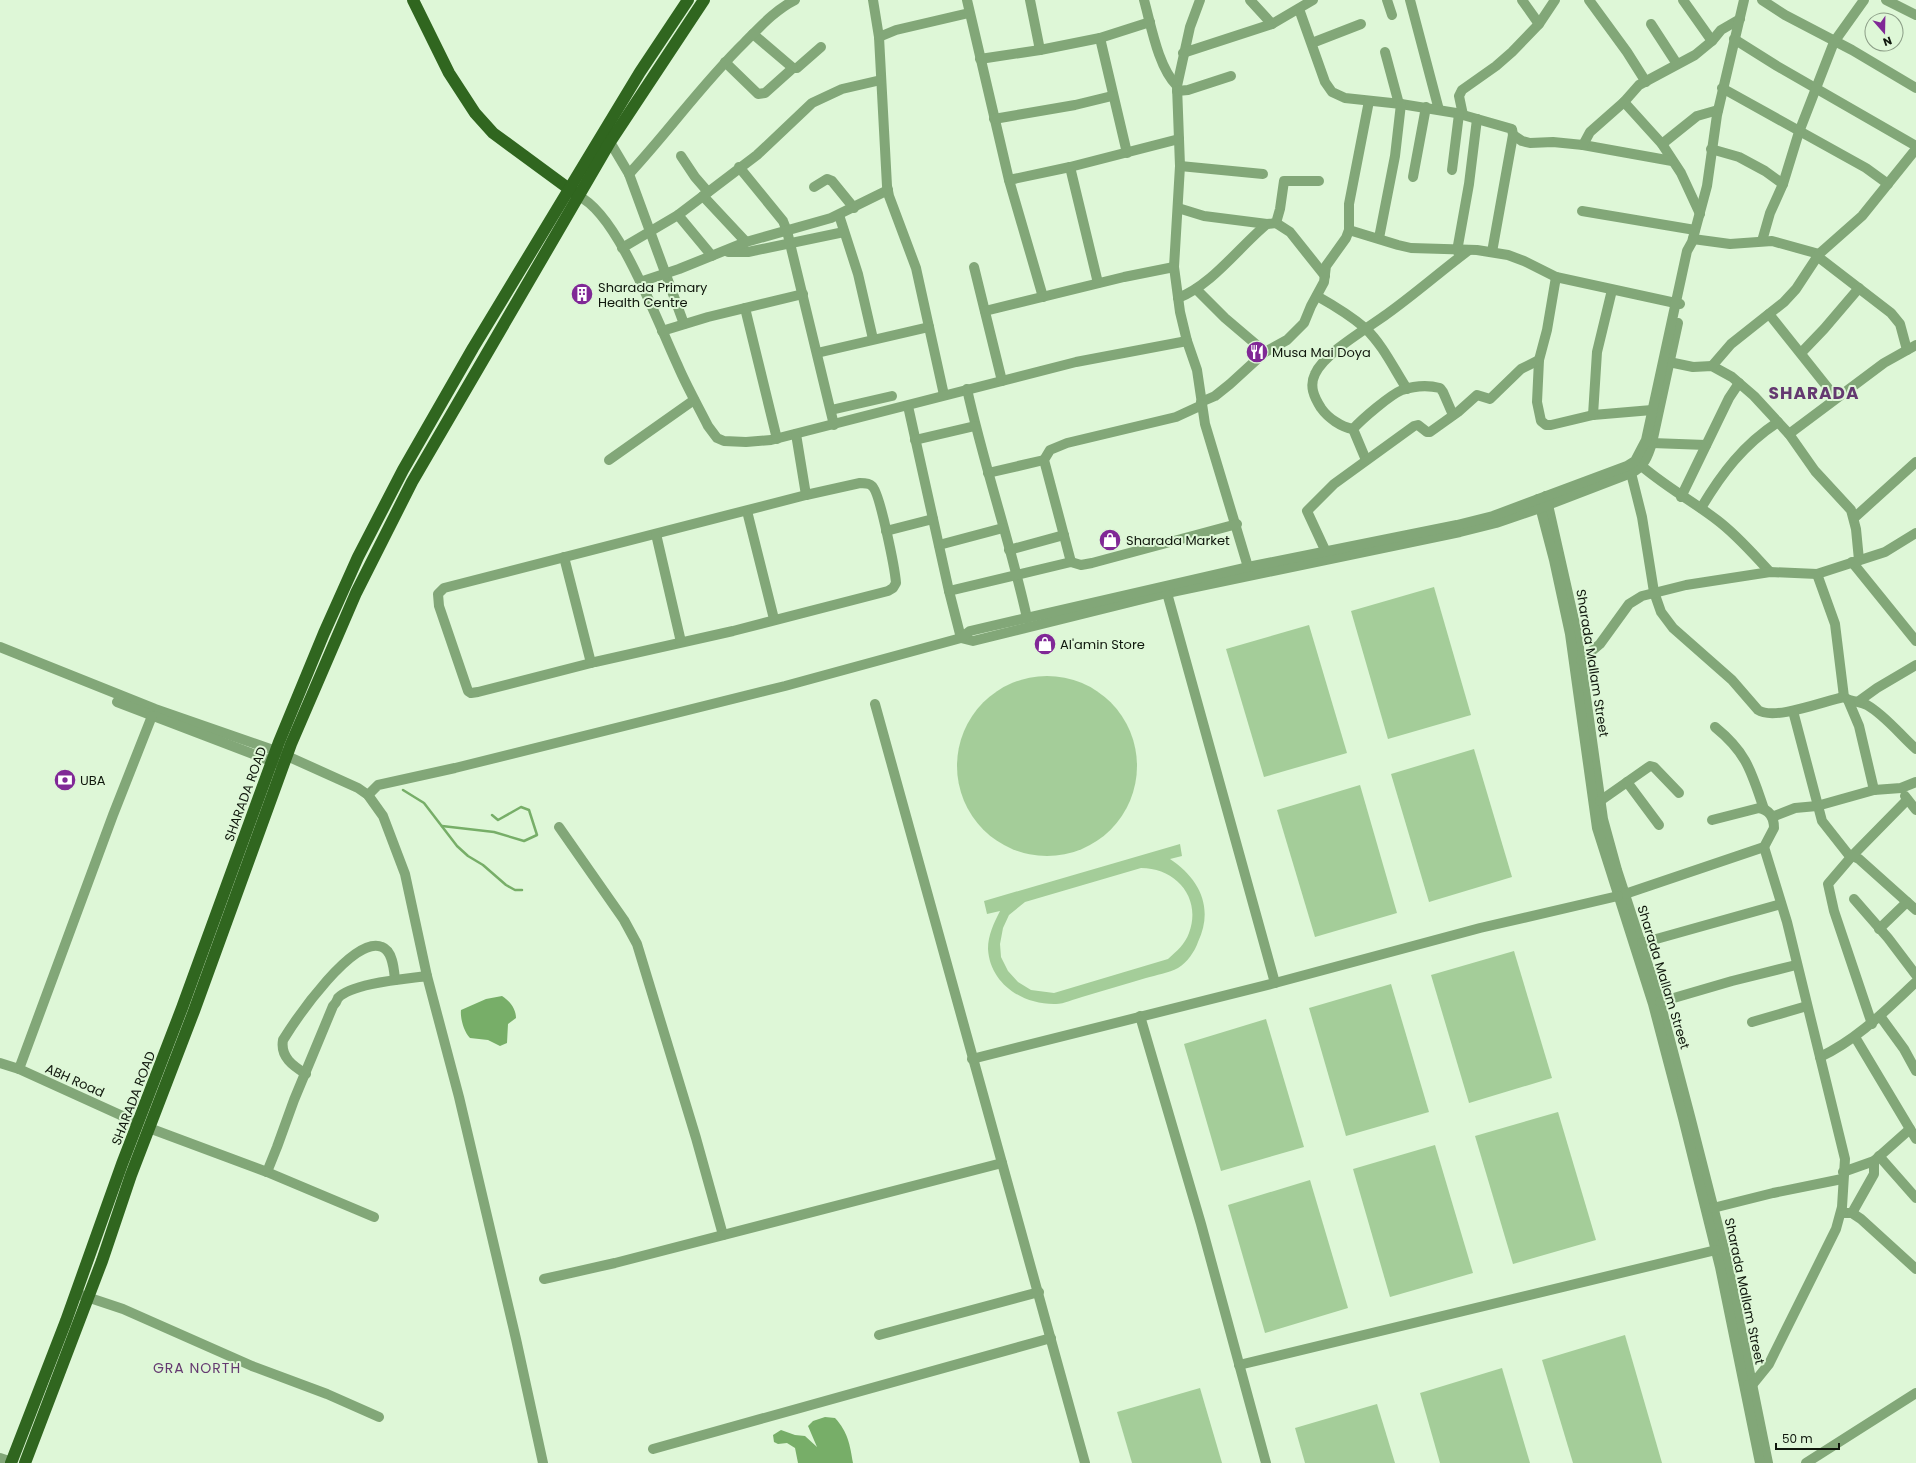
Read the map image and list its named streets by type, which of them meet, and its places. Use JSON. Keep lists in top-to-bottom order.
{
  "streets": {
    "main road": ["SHARADA ROAD"],
    "street": ["Sharada Mallam Street", "ABH Road"]
  },
  "crossings": [
    ["SHARADA ROAD", "ABH Road"]
  ],
  "districts": ["SHARADA", "GRA NORTH"],
  "places": {
    "building": ["Sharada Primary Health Centre"],
    "restaurant": ["Musa Mai Doya"],
    "shop": ["Sharada Market", "Al'amin Store"],
    "bank": ["UBA"]
  },
  "scale_bar": "50 m",
  "north": "bottom"
}
